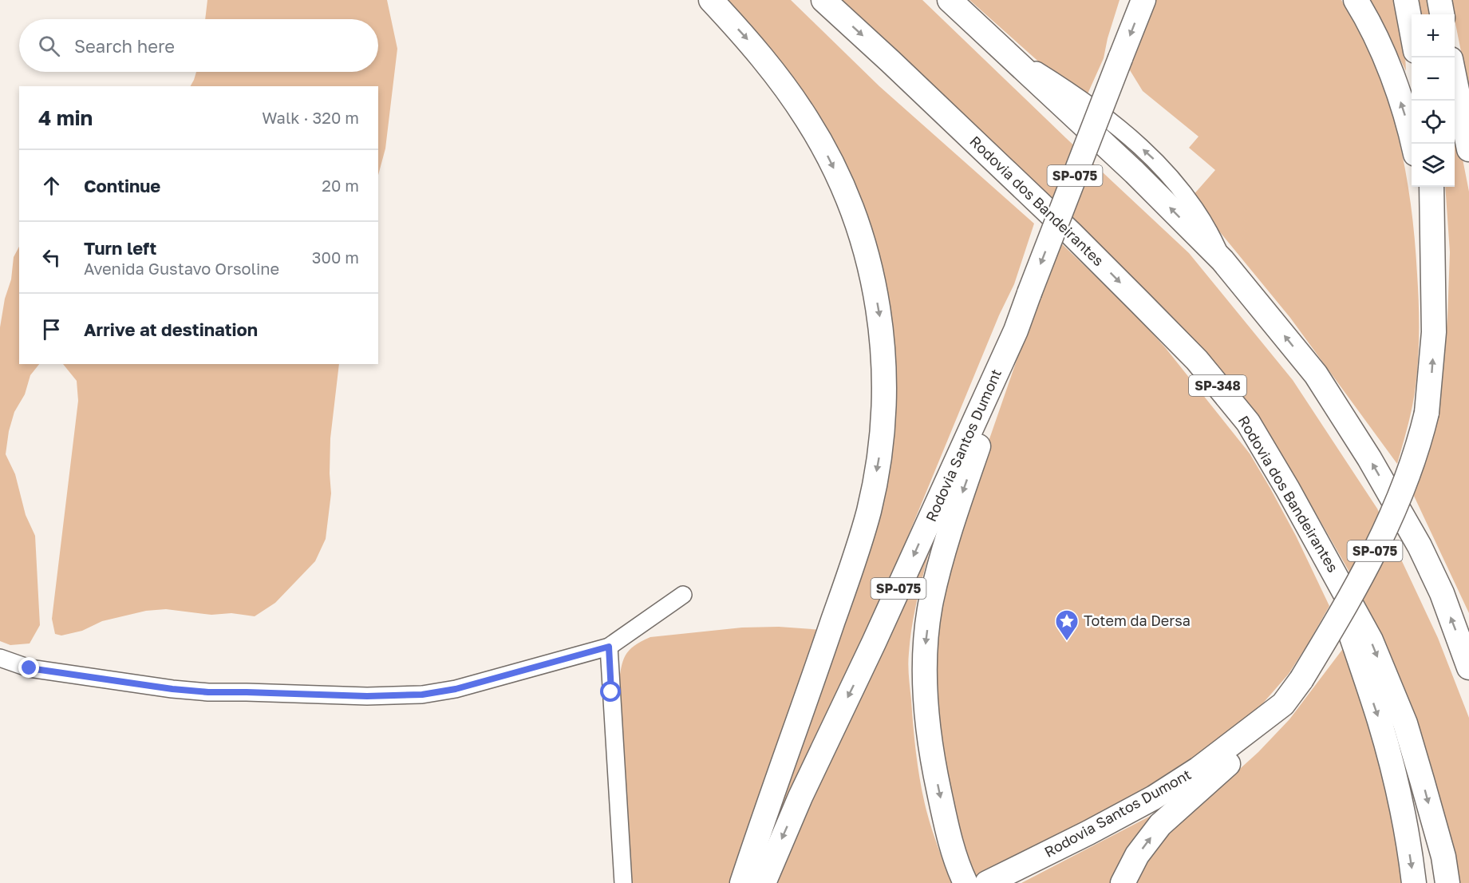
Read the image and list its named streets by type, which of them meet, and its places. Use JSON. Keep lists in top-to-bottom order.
{
  "streets": {
    "highway": [
      "SP-075",
      "Rodovia dos Bandeirantes",
      "SP-348",
      "Rodovia Santos Dumont"
    ]
  },
  "places": {
    "place": ["Totem da Dersa"]
  },
  "page": {
    "map_buttons": ["+", "−"],
    "search": "Search here",
    "heading": ["4 min", "Walk · 320 m"],
    "list": [
      ["Continue", "20 m"],
      ["Turn left", "Avenida Gustavo Orsoline", "300 m"],
      "Arrive at destination"
    ]
  }
}
